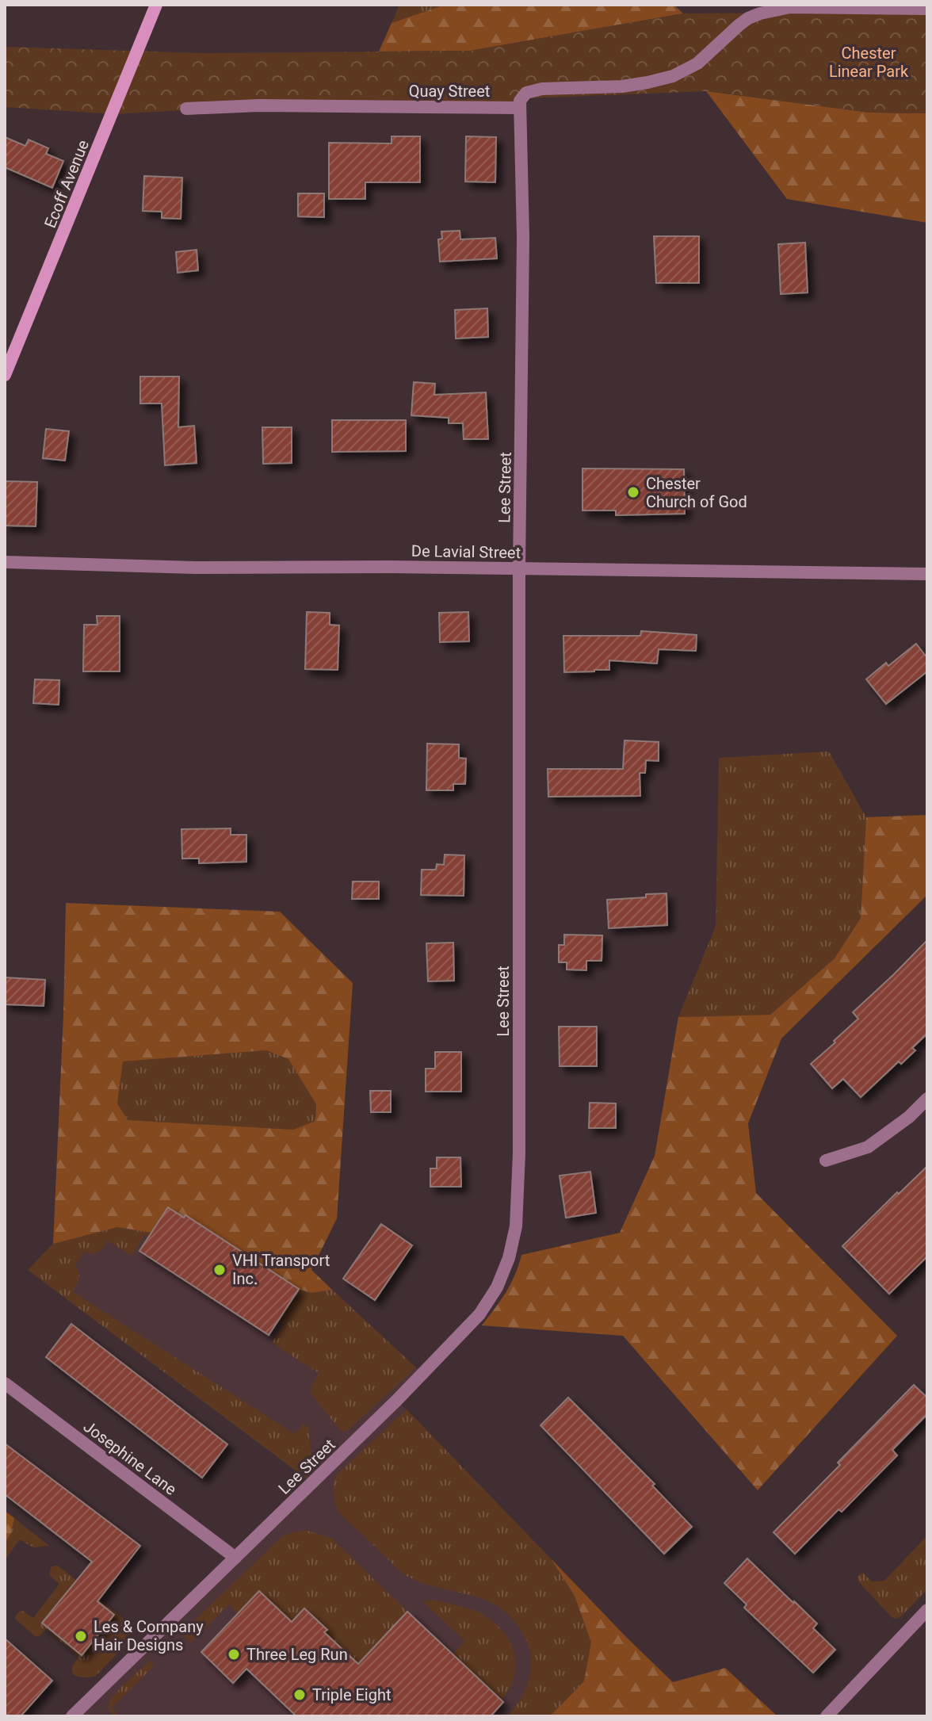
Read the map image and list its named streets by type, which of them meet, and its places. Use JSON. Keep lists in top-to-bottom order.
{
  "streets": {
    "street": [
      "Quay Street",
      "Ecoff Avenue",
      "Lee Street",
      "De Lavial Street",
      "Josephine Lane"
    ]
  },
  "crossings": [
    ["Quay Street", "Lee Street"],
    ["Lee Street", "De Lavial Street"],
    ["Lee Street", "Josephine Lane"]
  ],
  "parks": ["Chester Linear Park"],
  "places": [
    "Chester Church of God",
    "VHI Transport Inc.",
    "Les & Company Hair Designs",
    "Three Leg Run",
    "Triple Eight"
  ]
}
